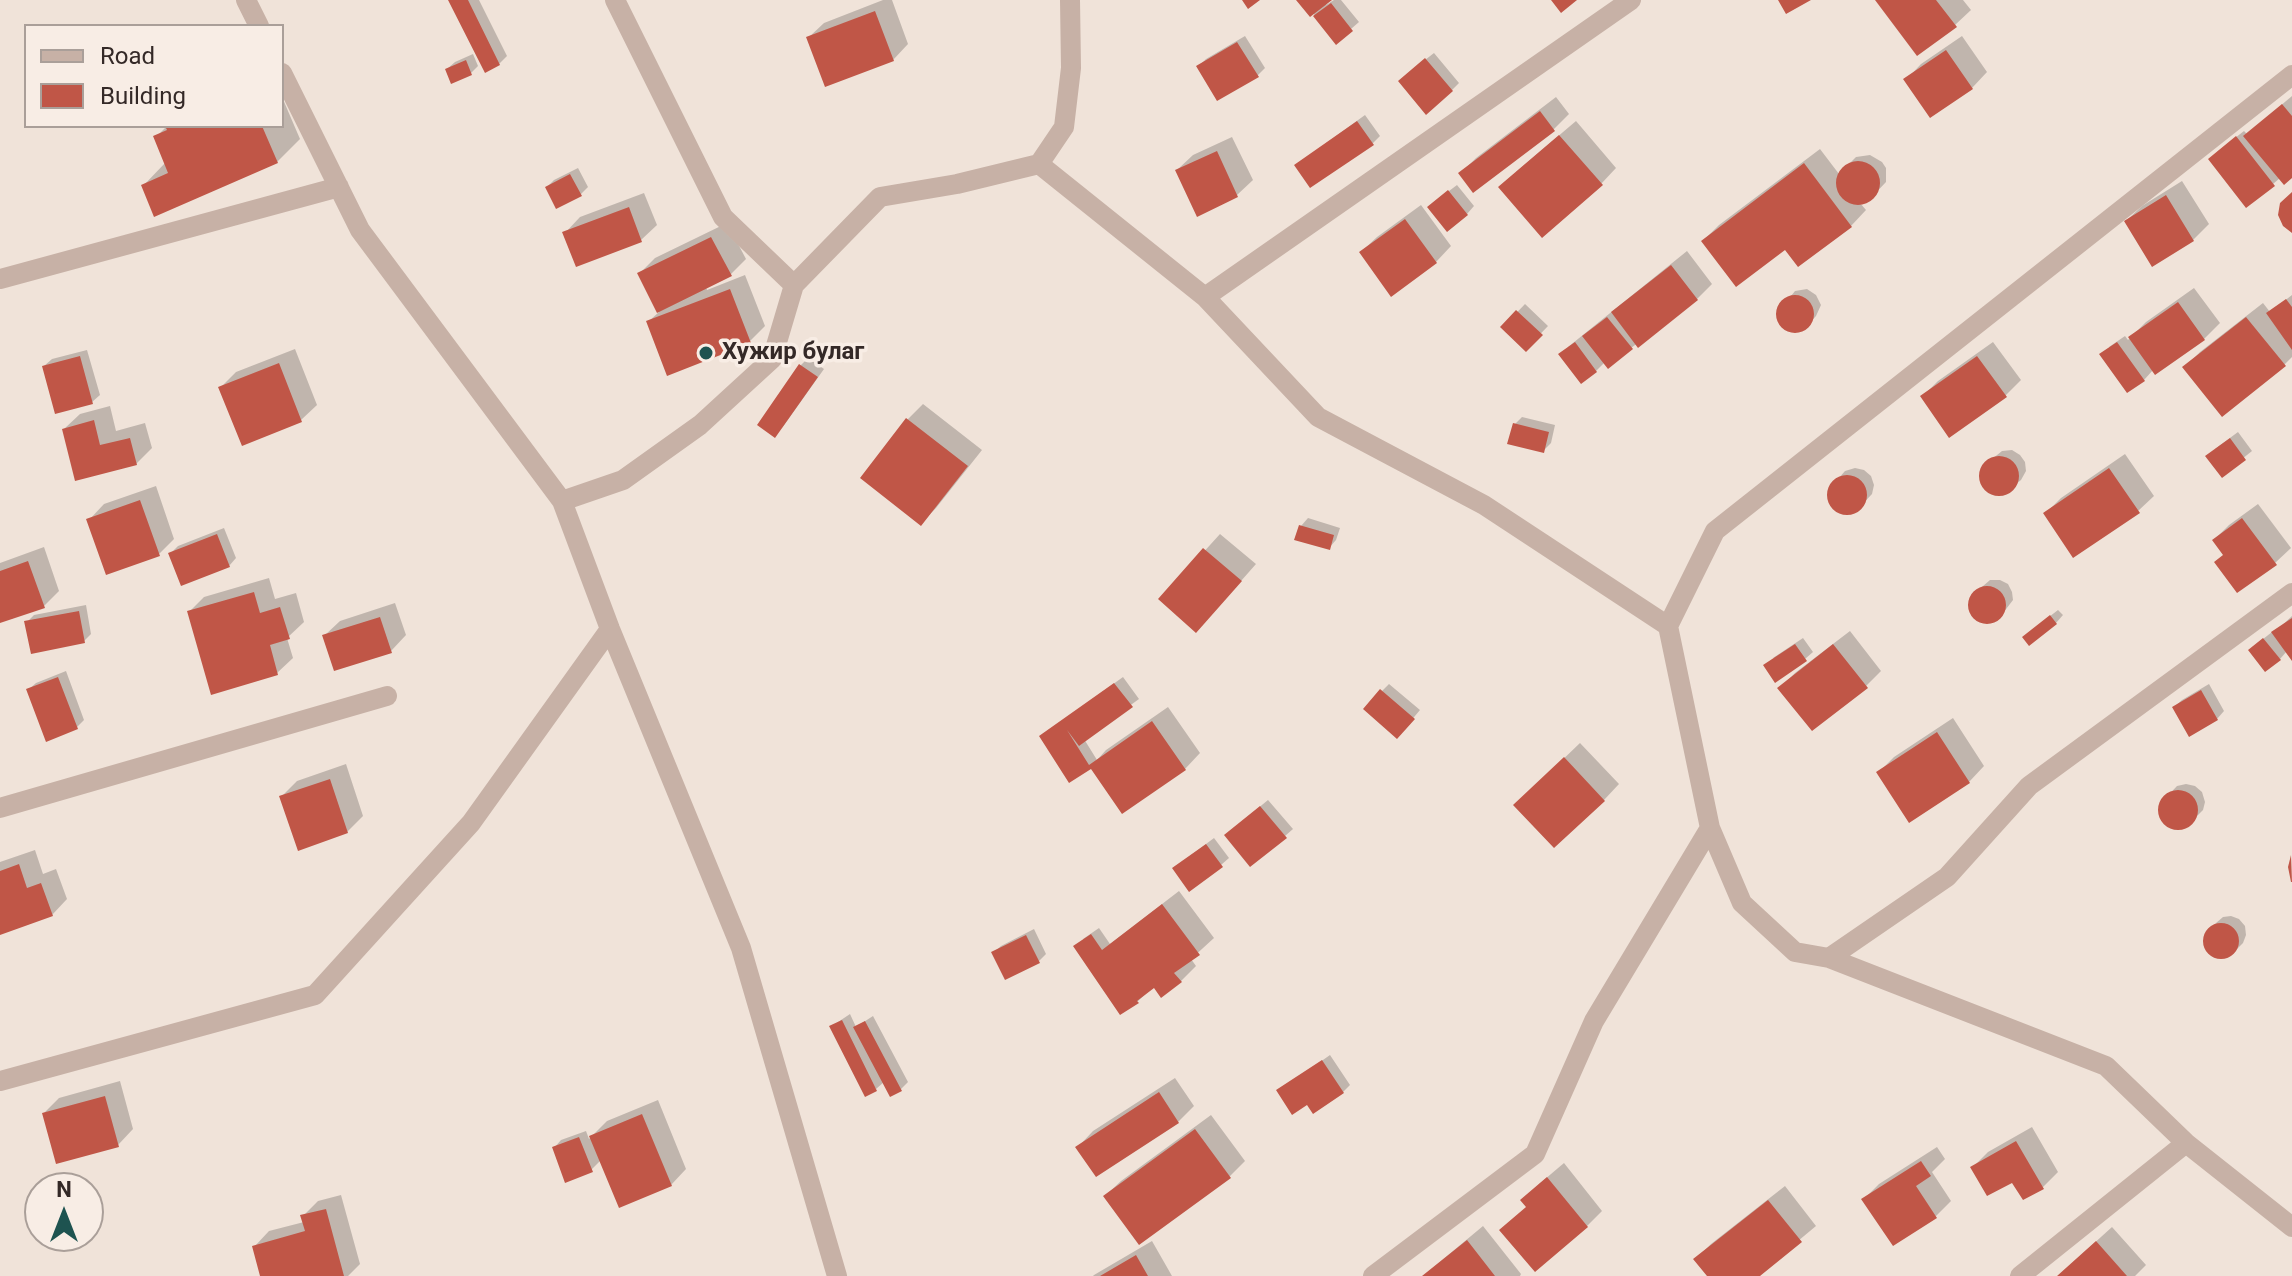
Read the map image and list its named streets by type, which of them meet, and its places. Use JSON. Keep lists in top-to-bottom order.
{
  "places": ["Хужир булаг"],
  "legend": ["Road", "Building"],
  "north": "top"
}
